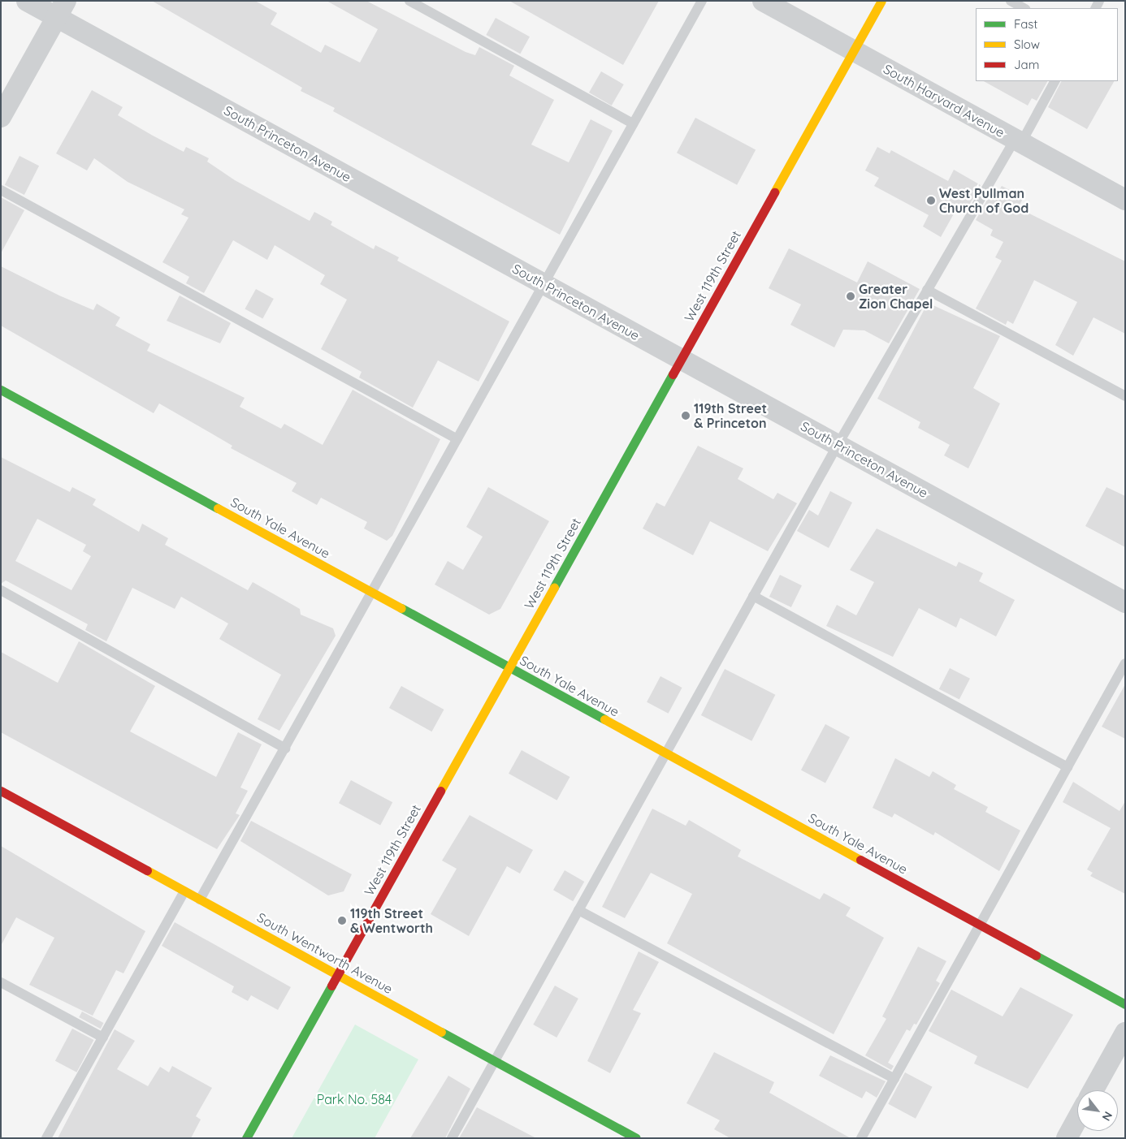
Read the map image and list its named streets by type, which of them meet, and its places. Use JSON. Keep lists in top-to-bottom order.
{
  "streets": {
    "street": [
      "South Harvard Avenue",
      "South Princeton Avenue",
      "West 119th Street",
      "South Yale Avenue",
      "South Wentworth Avenue"
    ]
  },
  "crossings": [
    ["South Harvard Avenue", "West 119th Street"],
    ["South Princeton Avenue", "West 119th Street"],
    ["West 119th Street", "South Yale Avenue"],
    ["West 119th Street", "South Wentworth Avenue"]
  ],
  "parks": ["Park No. 584"],
  "places": [
    "West Pullman Church of God",
    "Greater Zion Chapel",
    "119th Street & Princeton",
    "119th Street & Wentworth"
  ],
  "legend": ["Fast", "Slow", "Jam"],
  "north": "bottom right"
}
